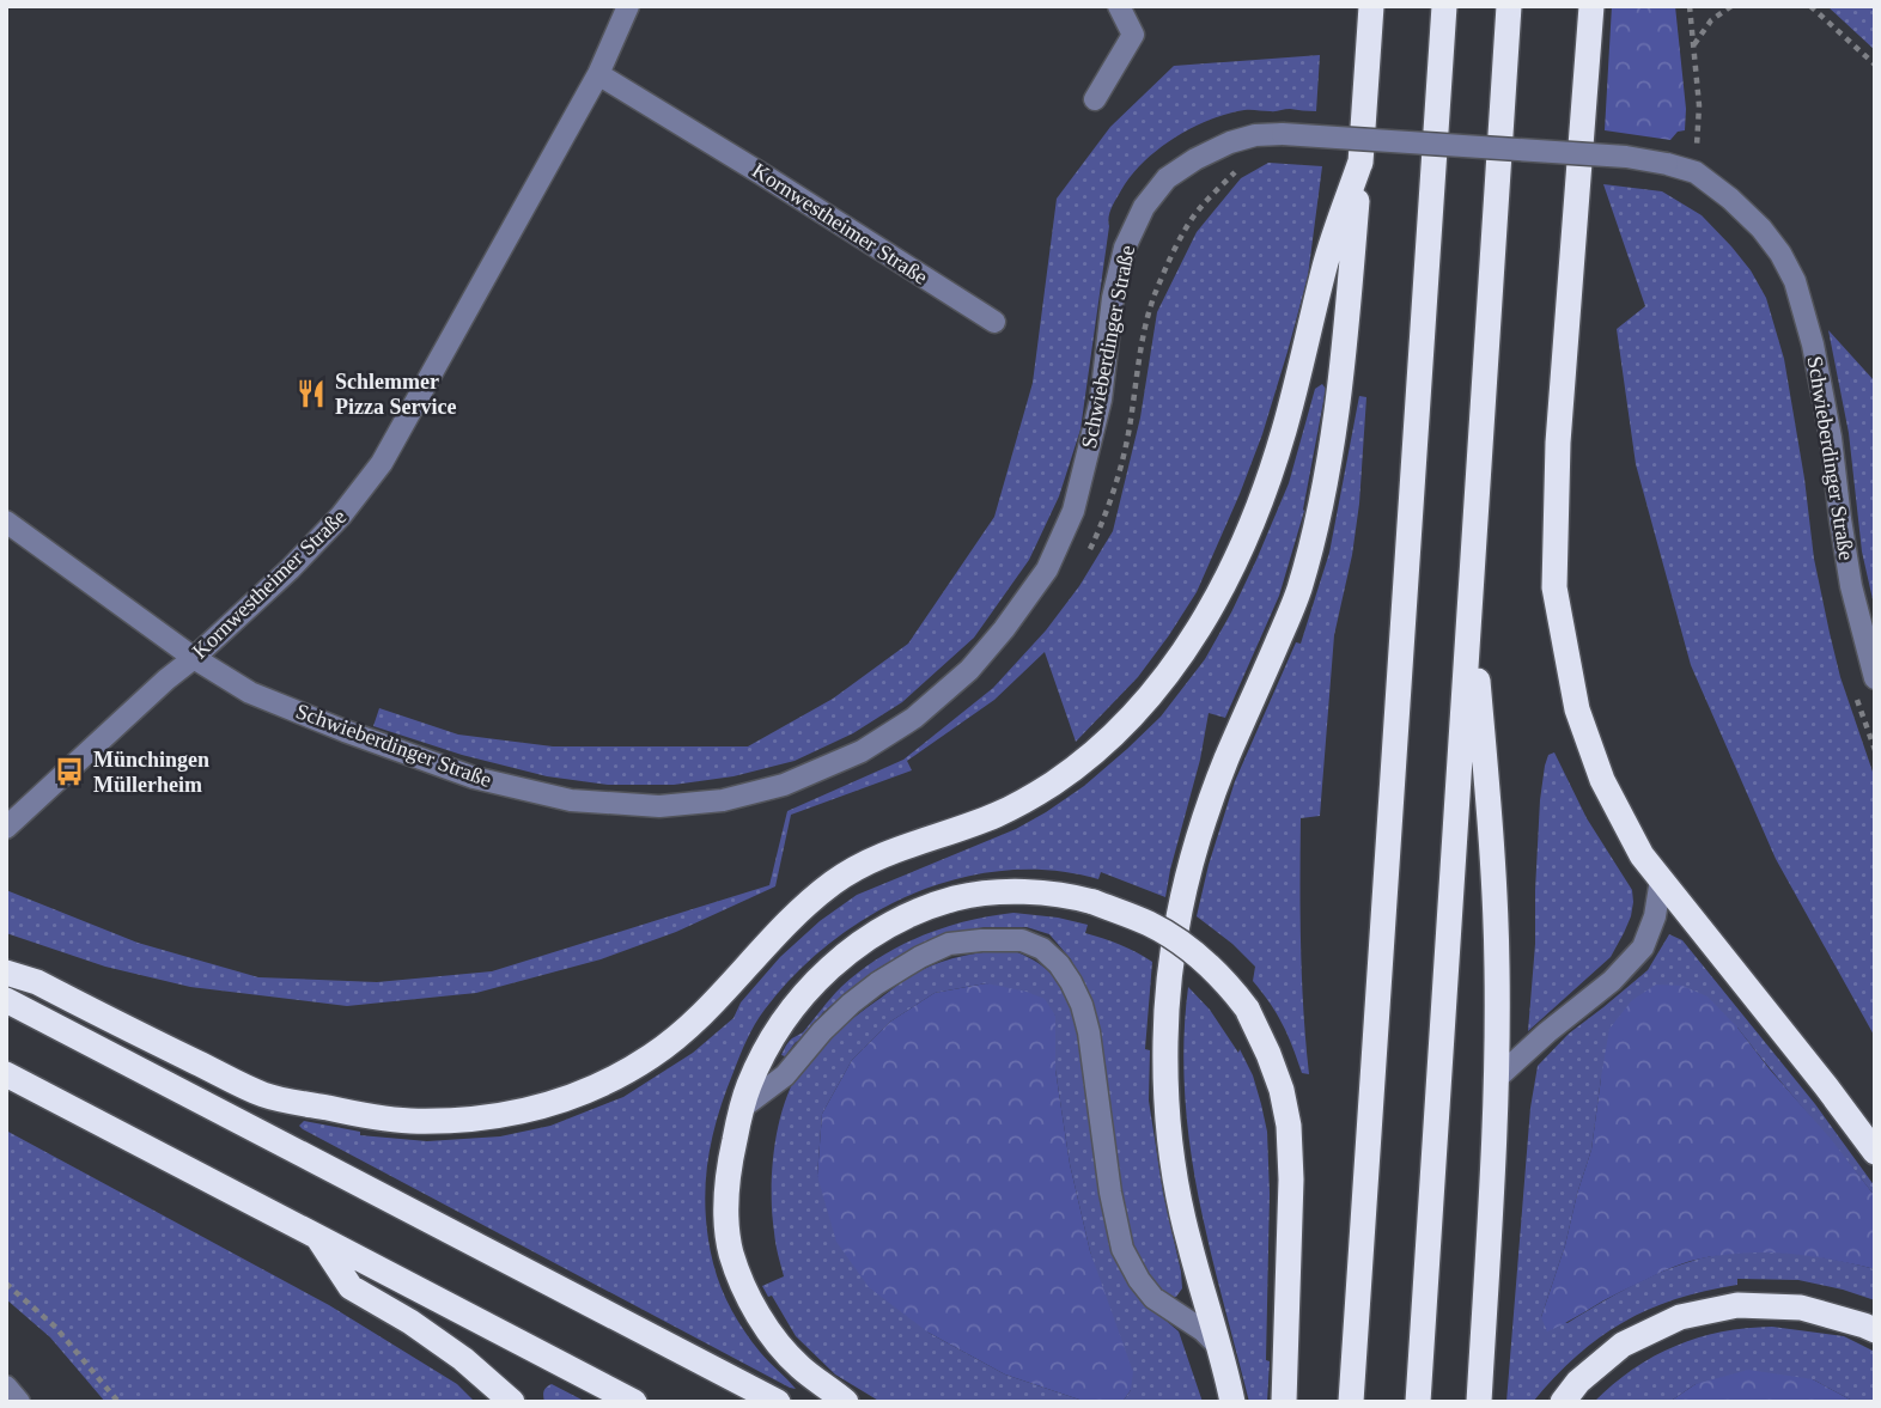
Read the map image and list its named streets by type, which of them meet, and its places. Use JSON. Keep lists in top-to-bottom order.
{
  "streets": {
    "street": ["Kornwestheimer Straße", "Schwieberdinger Straße"]
  },
  "crossings": [
    ["Kornwestheimer Straße", "Schwieberdinger Straße"]
  ],
  "places": {
    "restaurant": ["Schlemmer Pizza Service"],
    "bus stop": ["Münchingen Müllerheim"]
  }
}
